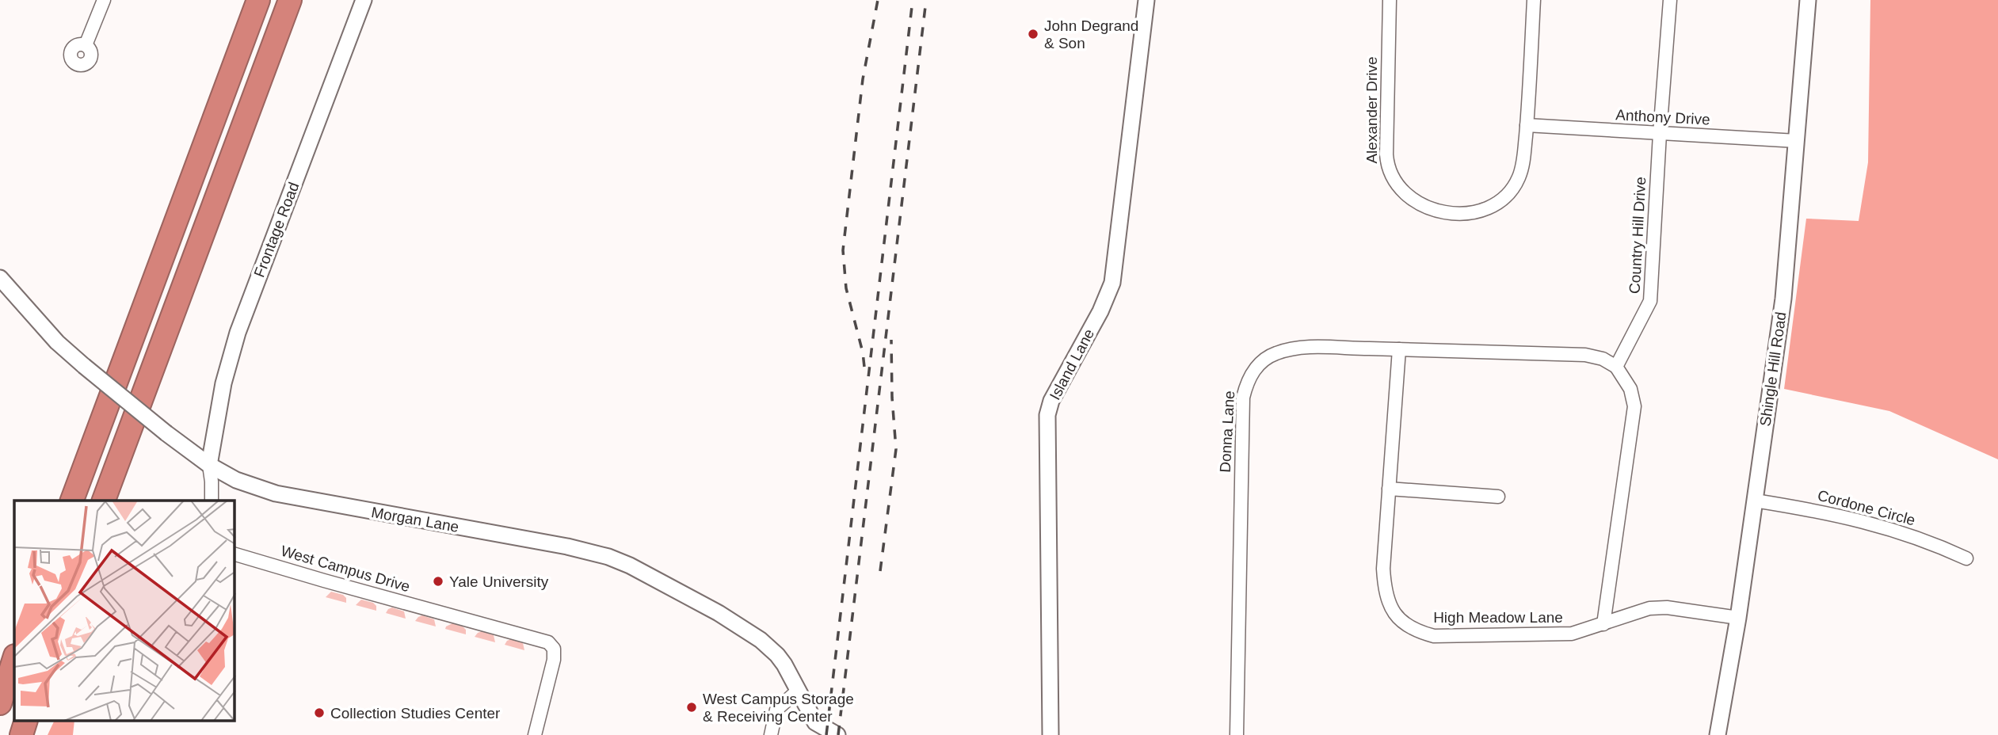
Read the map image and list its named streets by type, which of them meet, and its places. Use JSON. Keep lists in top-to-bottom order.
{
  "streets": {
    "street": [
      "Alexander Drive",
      "Anthony Drive",
      "Frontage Road",
      "Country Hill Drive",
      "Island Lane",
      "Shingle Hill Road",
      "Donna Lane",
      "Cordone Circle",
      "Morgan Lane",
      "West Campus Drive",
      "High Meadow Lane"
    ]
  },
  "crossings": [
    ["Alexander Drive", "Anthony Drive"],
    ["Anthony Drive", "Country Hill Drive"],
    ["Anthony Drive", "Shingle Hill Road"],
    ["Frontage Road", "Morgan Lane"],
    ["Country Hill Drive", "Donna Lane"],
    ["Shingle Hill Road", "Cordone Circle"],
    ["Shingle Hill Road", "High Meadow Lane"],
    ["Donna Lane", "High Meadow Lane"]
  ],
  "places": [
    "John Degrand & Son",
    "Yale University",
    "West Campus Storage & Receiving Center",
    "Collection Studies Center"
  ]
}
